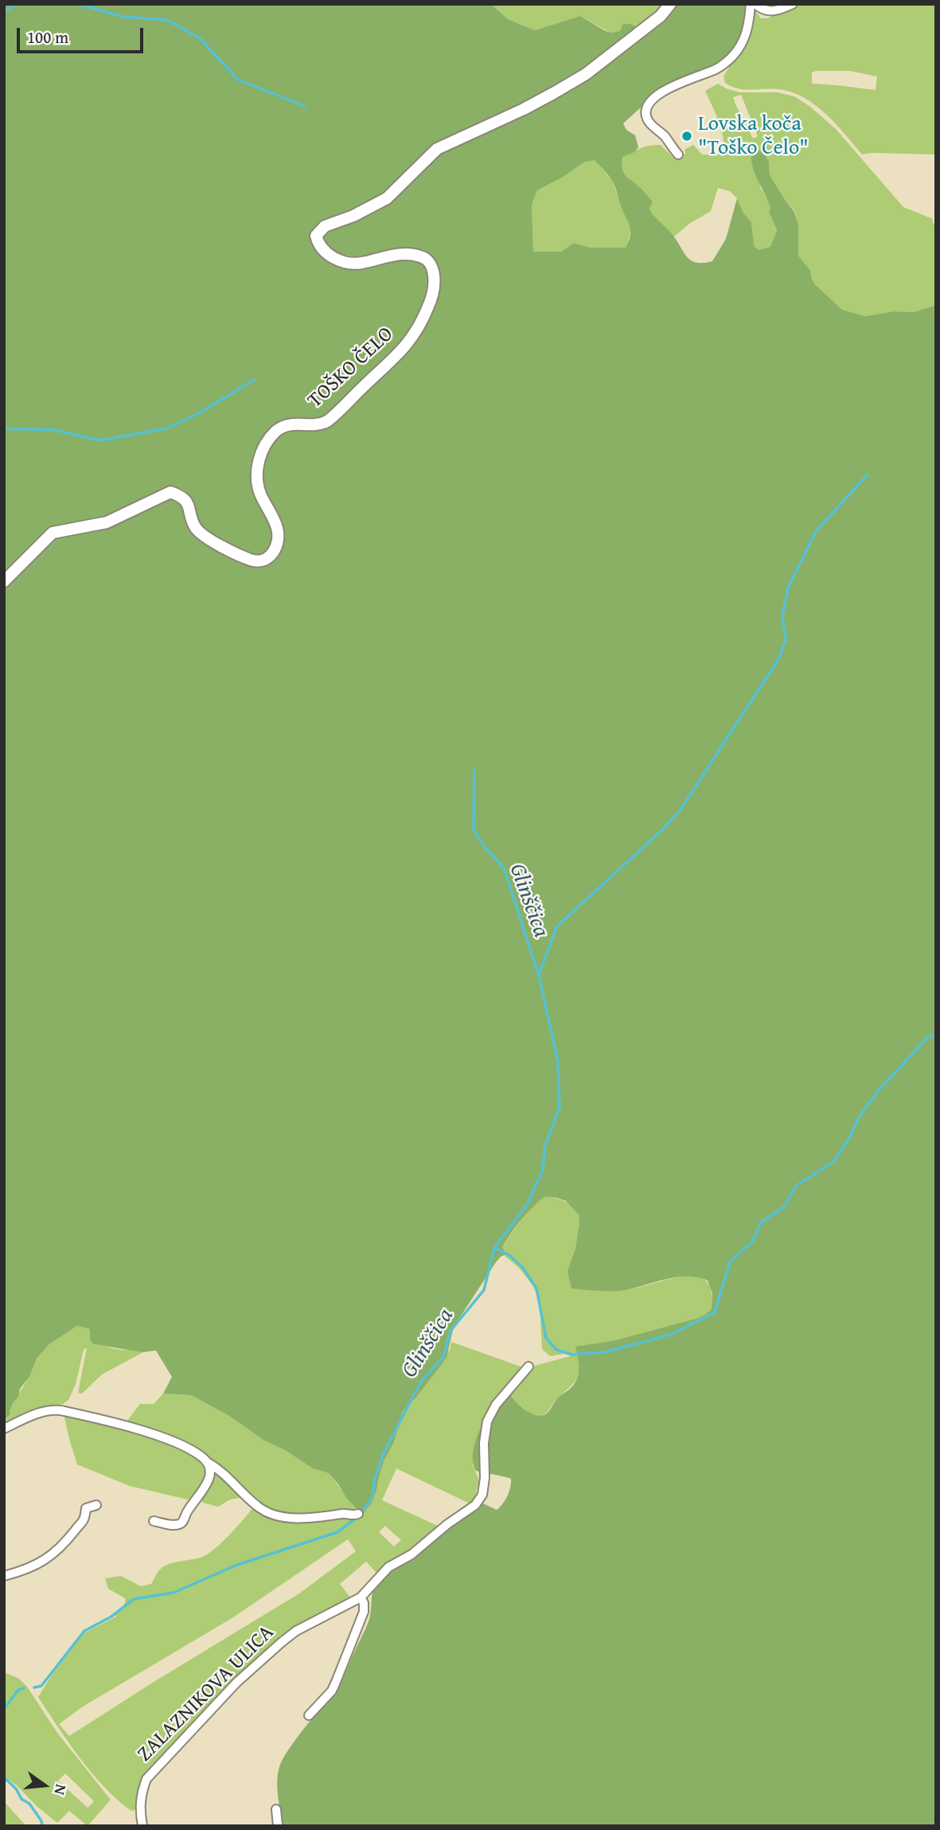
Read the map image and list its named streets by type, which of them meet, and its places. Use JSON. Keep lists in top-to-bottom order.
{
  "streets": {
    "street": ["TOŠKO ČELO", "ZALAZNIKOVA ULICA"]
  },
  "water": ["Glinščica"],
  "places": ["Lovska koča \"Toško Čelo\""],
  "scale_bar": "100 m",
  "north": "right"
}
